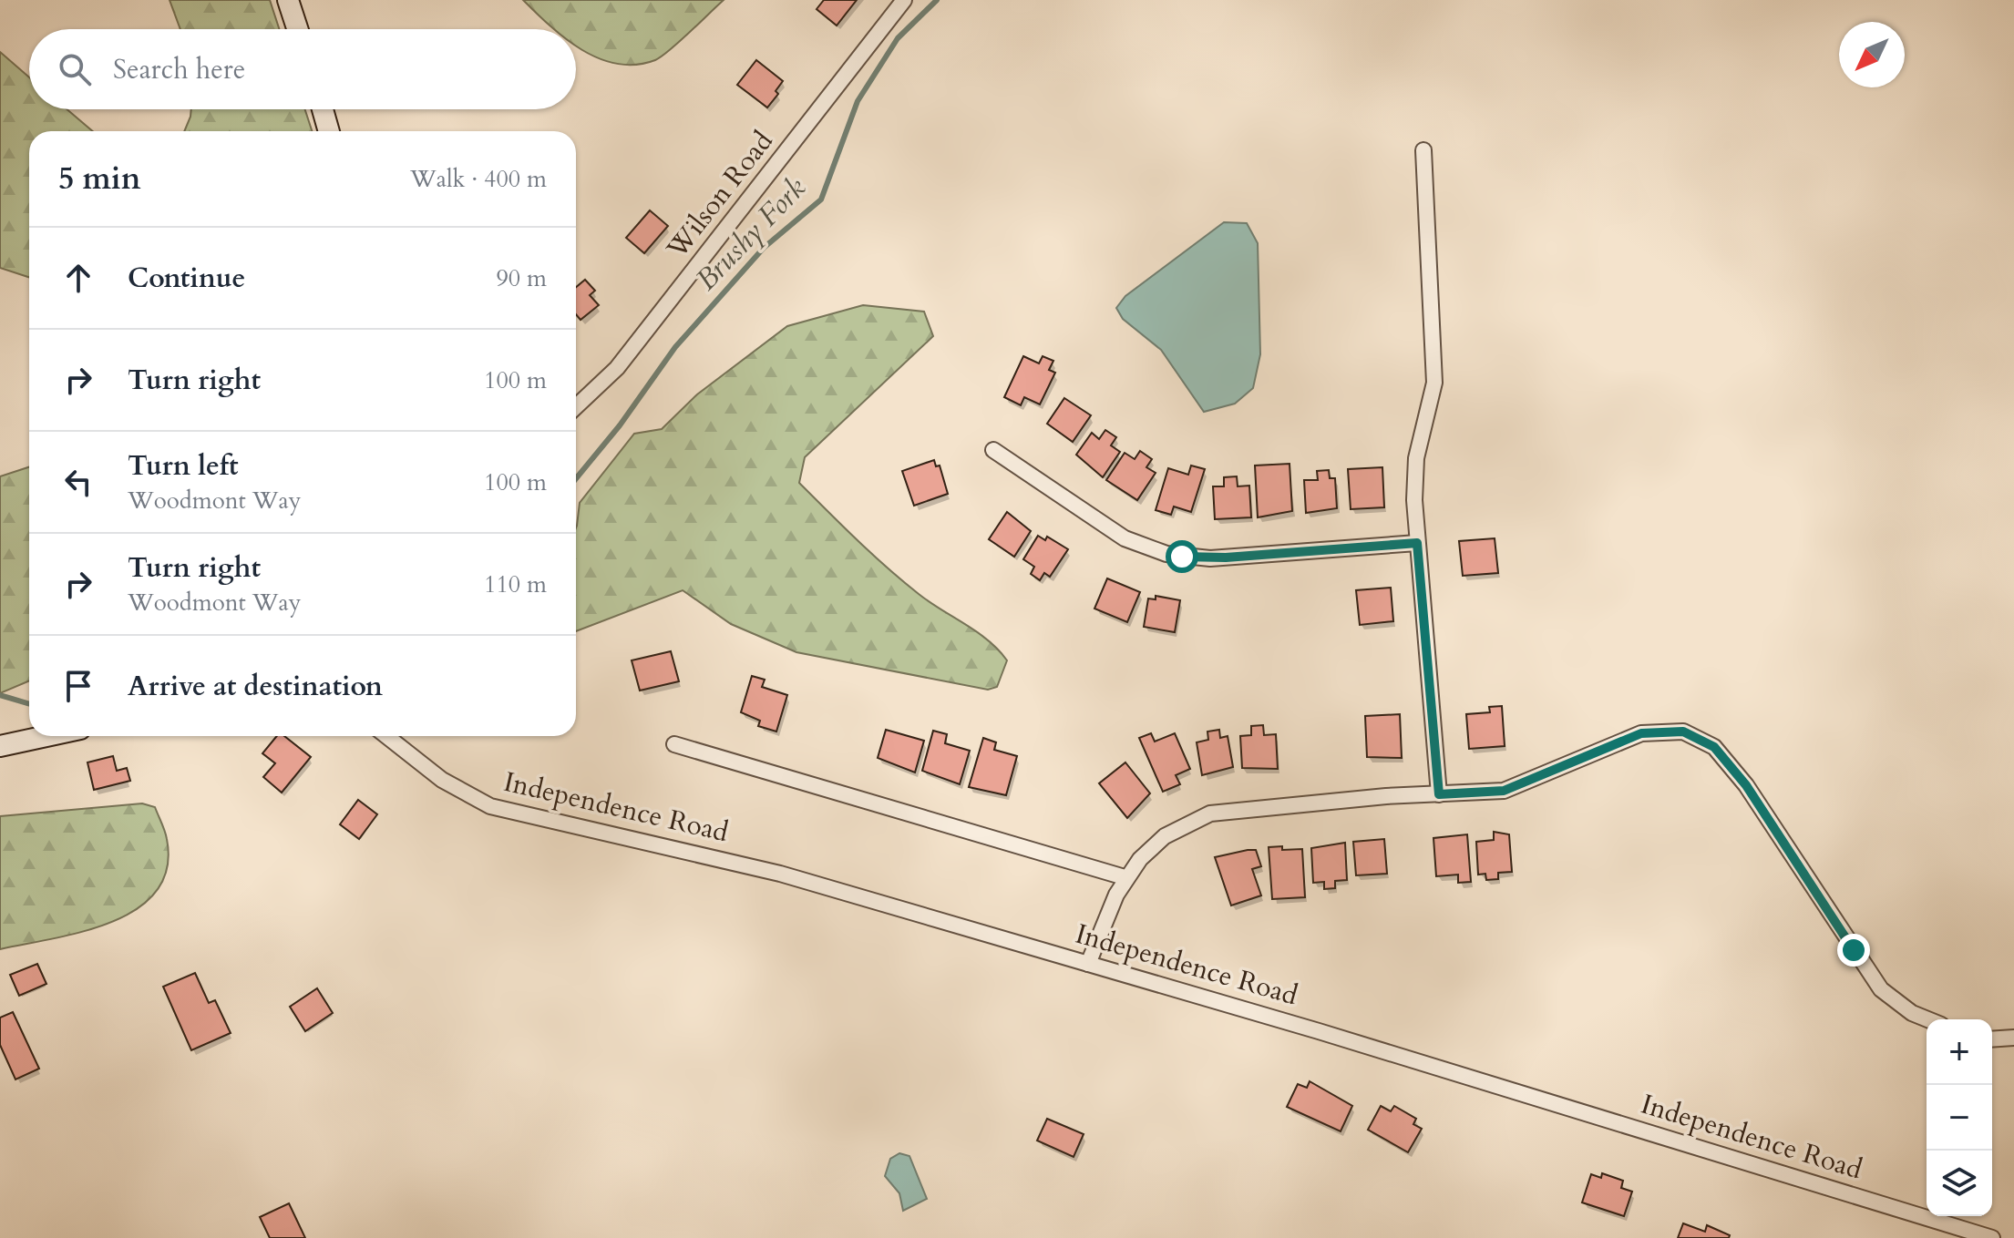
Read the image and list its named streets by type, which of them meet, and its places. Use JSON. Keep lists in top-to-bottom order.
{
  "streets": {
    "street": ["Wilson Road", "Independence Road"]
  },
  "water": ["Brushy Fork"],
  "north": "bottom left",
  "page": {
    "search": "Search here",
    "heading": ["5 min", "Walk · 400 m"],
    "list": [
      ["Continue", "90 m"],
      ["Turn right", "100 m"],
      ["Turn left", "Woodmont Way", "100 m"],
      ["Turn right", "Woodmont Way", "110 m"],
      "Arrive at destination"
    ],
    "map_buttons": ["+", "−"]
  }
}
